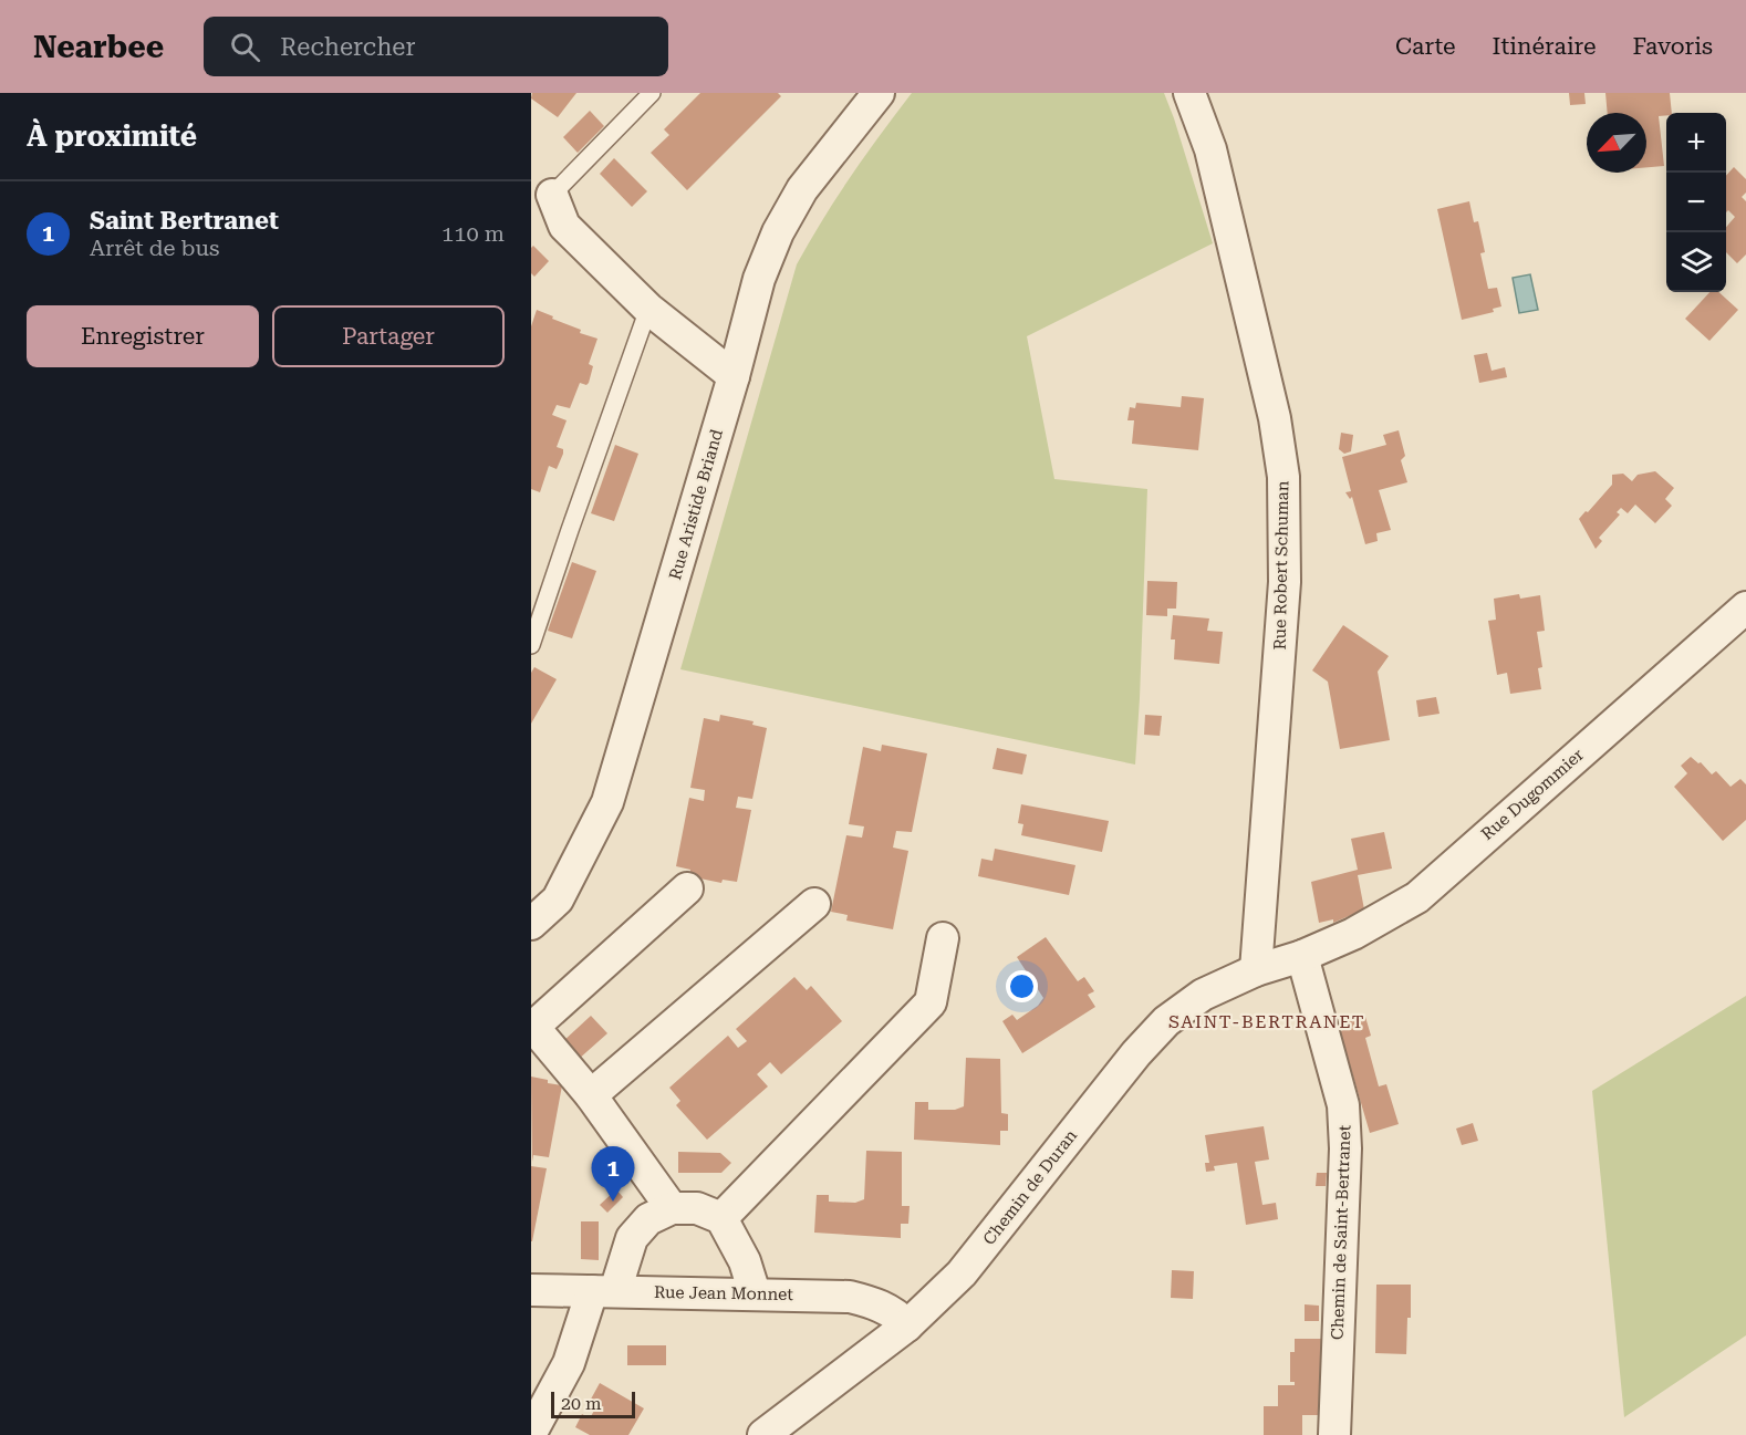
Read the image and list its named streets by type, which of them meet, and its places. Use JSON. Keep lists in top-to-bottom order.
{
  "streets": {
    "street": [
      "Rue Aristide Briand",
      "Rue Robert Schuman",
      "Rue Dugommier",
      "Chemin de Duran",
      "Chemin de Saint-Bertranet",
      "Rue Jean Monnet"
    ]
  },
  "crossings": [
    ["Rue Robert Schuman", "Chemin de Duran"],
    ["Rue Dugommier", "Chemin de Duran"],
    ["Rue Dugommier", "Chemin de Saint-Bertranet"],
    ["Chemin de Duran", "Chemin de Saint-Bertranet"],
    ["Chemin de Duran", "Rue Jean Monnet"]
  ],
  "districts": ["SAINT-BERTRANET"],
  "scale_bar": "20 m",
  "north": "bottom left",
  "page": {
    "header": "Nearbee",
    "search": "Rechercher",
    "nav": ["Carte", "Itinéraire", "Favoris"],
    "heading": "À proximité",
    "map_buttons": ["+", "−"],
    "list": [
      {
        "mark": "1",
        "name": "Saint Bertranet",
        "note": "Arrêt de bus",
        "value": "110 m"
      }
    ],
    "buttons": ["Enregistrer", "Partager"],
    "pins": "1",
    "scale": "20 m"
  }
}
